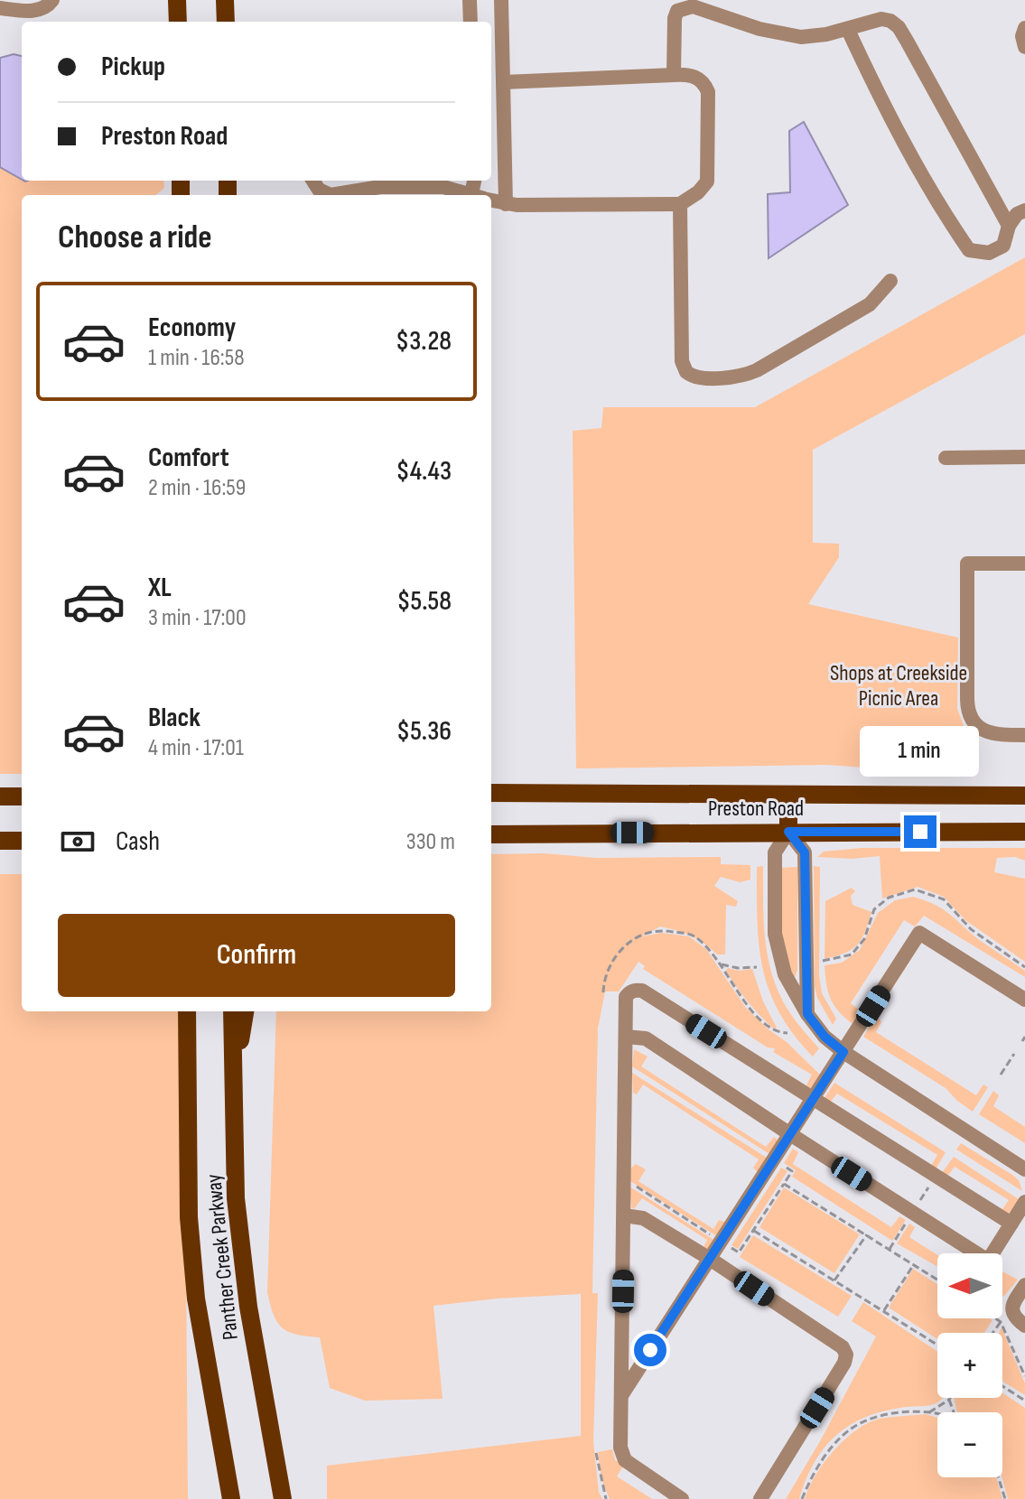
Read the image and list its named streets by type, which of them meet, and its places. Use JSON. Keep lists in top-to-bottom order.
{
  "streets": {
    "main road": ["Preston Road", "Panther Creek Parkway"]
  },
  "parks": ["Shops at Creekside Picnic Area"],
  "north": "left",
  "page": {
    "banner": ["Pickup", "Preston Road"],
    "heading": "Choose a ride",
    "list": [
      {
        "name": "Economy",
        "note": "1 min · 16:58",
        "value": "$3.28"
      },
      {
        "name": "Comfort",
        "note": "2 min · 16:59",
        "value": "$4.43"
      },
      {
        "name": "XL",
        "note": "3 min · 17:00",
        "value": "$5.58"
      },
      {
        "name": "Black",
        "note": "4 min · 17:01",
        "value": "$5.36"
      }
    ],
    "bubble": "1 min",
    "pay": ["Cash", "330 m"],
    "buttons": "Confirm",
    "map_buttons": ["+", "−"]
  }
}
